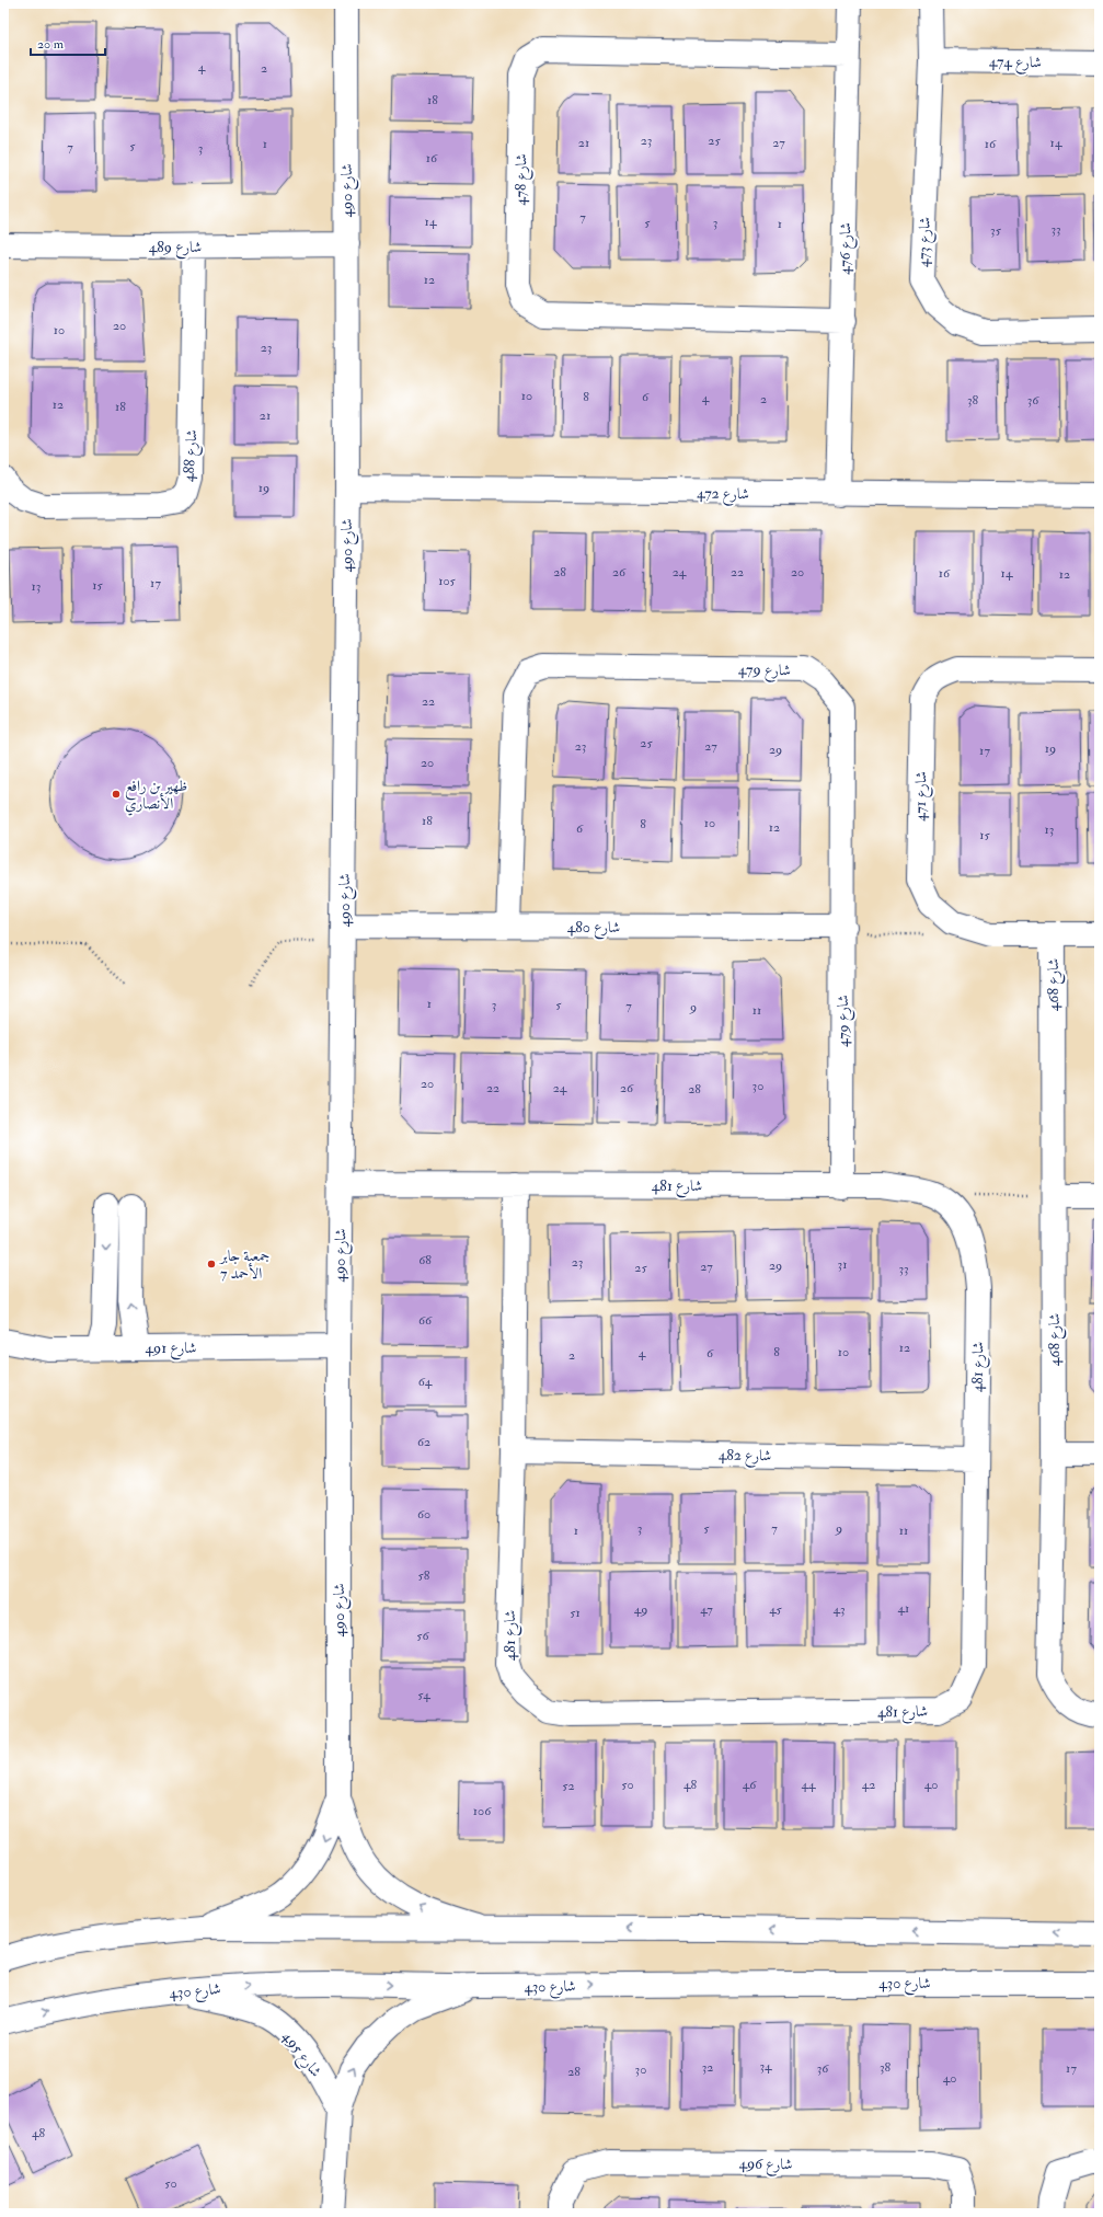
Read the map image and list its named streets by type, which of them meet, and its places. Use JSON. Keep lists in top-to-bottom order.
{
  "streets": {
    "street": [
      "شارع 474",
      "شارع 478",
      "شارع 490",
      "شارع 473",
      "شارع 489",
      "شارع 476",
      "شارع 488",
      "شارع 472",
      "شارع 479",
      "شارع 471",
      "شارع 480",
      "شارع 468",
      "شارع 481",
      "شارع 491",
      "شارع 482",
      "شارع 430",
      "شارع 495",
      "شارع 496"
    ]
  },
  "crossings": [
    ["شارع 474", "شارع 473"],
    ["شارع 478", "شارع 476"],
    ["شارع 490", "شارع 489"],
    ["شارع 490", "شارع 472"],
    ["شارع 490", "شارع 480"],
    ["شارع 490", "شارع 481"],
    ["شارع 490", "شارع 491"],
    ["شارع 489", "شارع 488"],
    ["شارع 476", "شارع 472"],
    ["شارع 479", "شارع 480"],
    ["شارع 479", "شارع 481"],
    ["شارع 471", "شارع 468"],
    ["شارع 481", "شارع 482"],
    ["شارع 430", "شارع 495"]
  ],
  "one_way": ["شارع 495"],
  "places": ["ظهير بن رافع الأنصاري", "جمعية جابر الأحمد 7"],
  "house_numbers": [
    "4",
    "2",
    "18",
    "23",
    "25",
    "21",
    "27",
    "14",
    "1",
    "16",
    "5",
    "7",
    "3",
    "16",
    "7",
    "14",
    "5",
    "3",
    "1",
    "33",
    "35",
    "12",
    "20",
    "10",
    "23",
    "10",
    "8",
    "6",
    "4",
    "2",
    "38",
    "36",
    "12",
    "18",
    "21",
    "19",
    "28",
    "26",
    "24",
    "22",
    "20",
    "16",
    "14",
    "12",
    "105",
    "17",
    "15",
    "13",
    "22",
    "25",
    "23",
    "27",
    "19",
    "29",
    "17",
    "20",
    "18",
    "10",
    "8",
    "12",
    "6",
    "13",
    "15",
    "1",
    "3",
    "5",
    "7",
    "9",
    "11",
    "20",
    "30",
    "22",
    "24",
    "26",
    "28",
    "68",
    "23",
    "31",
    "29",
    "27",
    "25",
    "33",
    "66",
    "12",
    "8",
    "10",
    "4",
    "6",
    "2",
    "64",
    "62",
    "60",
    "3",
    "5",
    "7",
    "9",
    "1",
    "11",
    "58",
    "41",
    "49",
    "47",
    "45",
    "43",
    "51",
    "56",
    "54",
    "50",
    "48",
    "46",
    "44",
    "42",
    "40",
    "52",
    "106",
    "34",
    "32",
    "38",
    "36",
    "17",
    "30",
    "28",
    "40",
    "48",
    "50"
  ],
  "scale_bar": "20 m"
}
